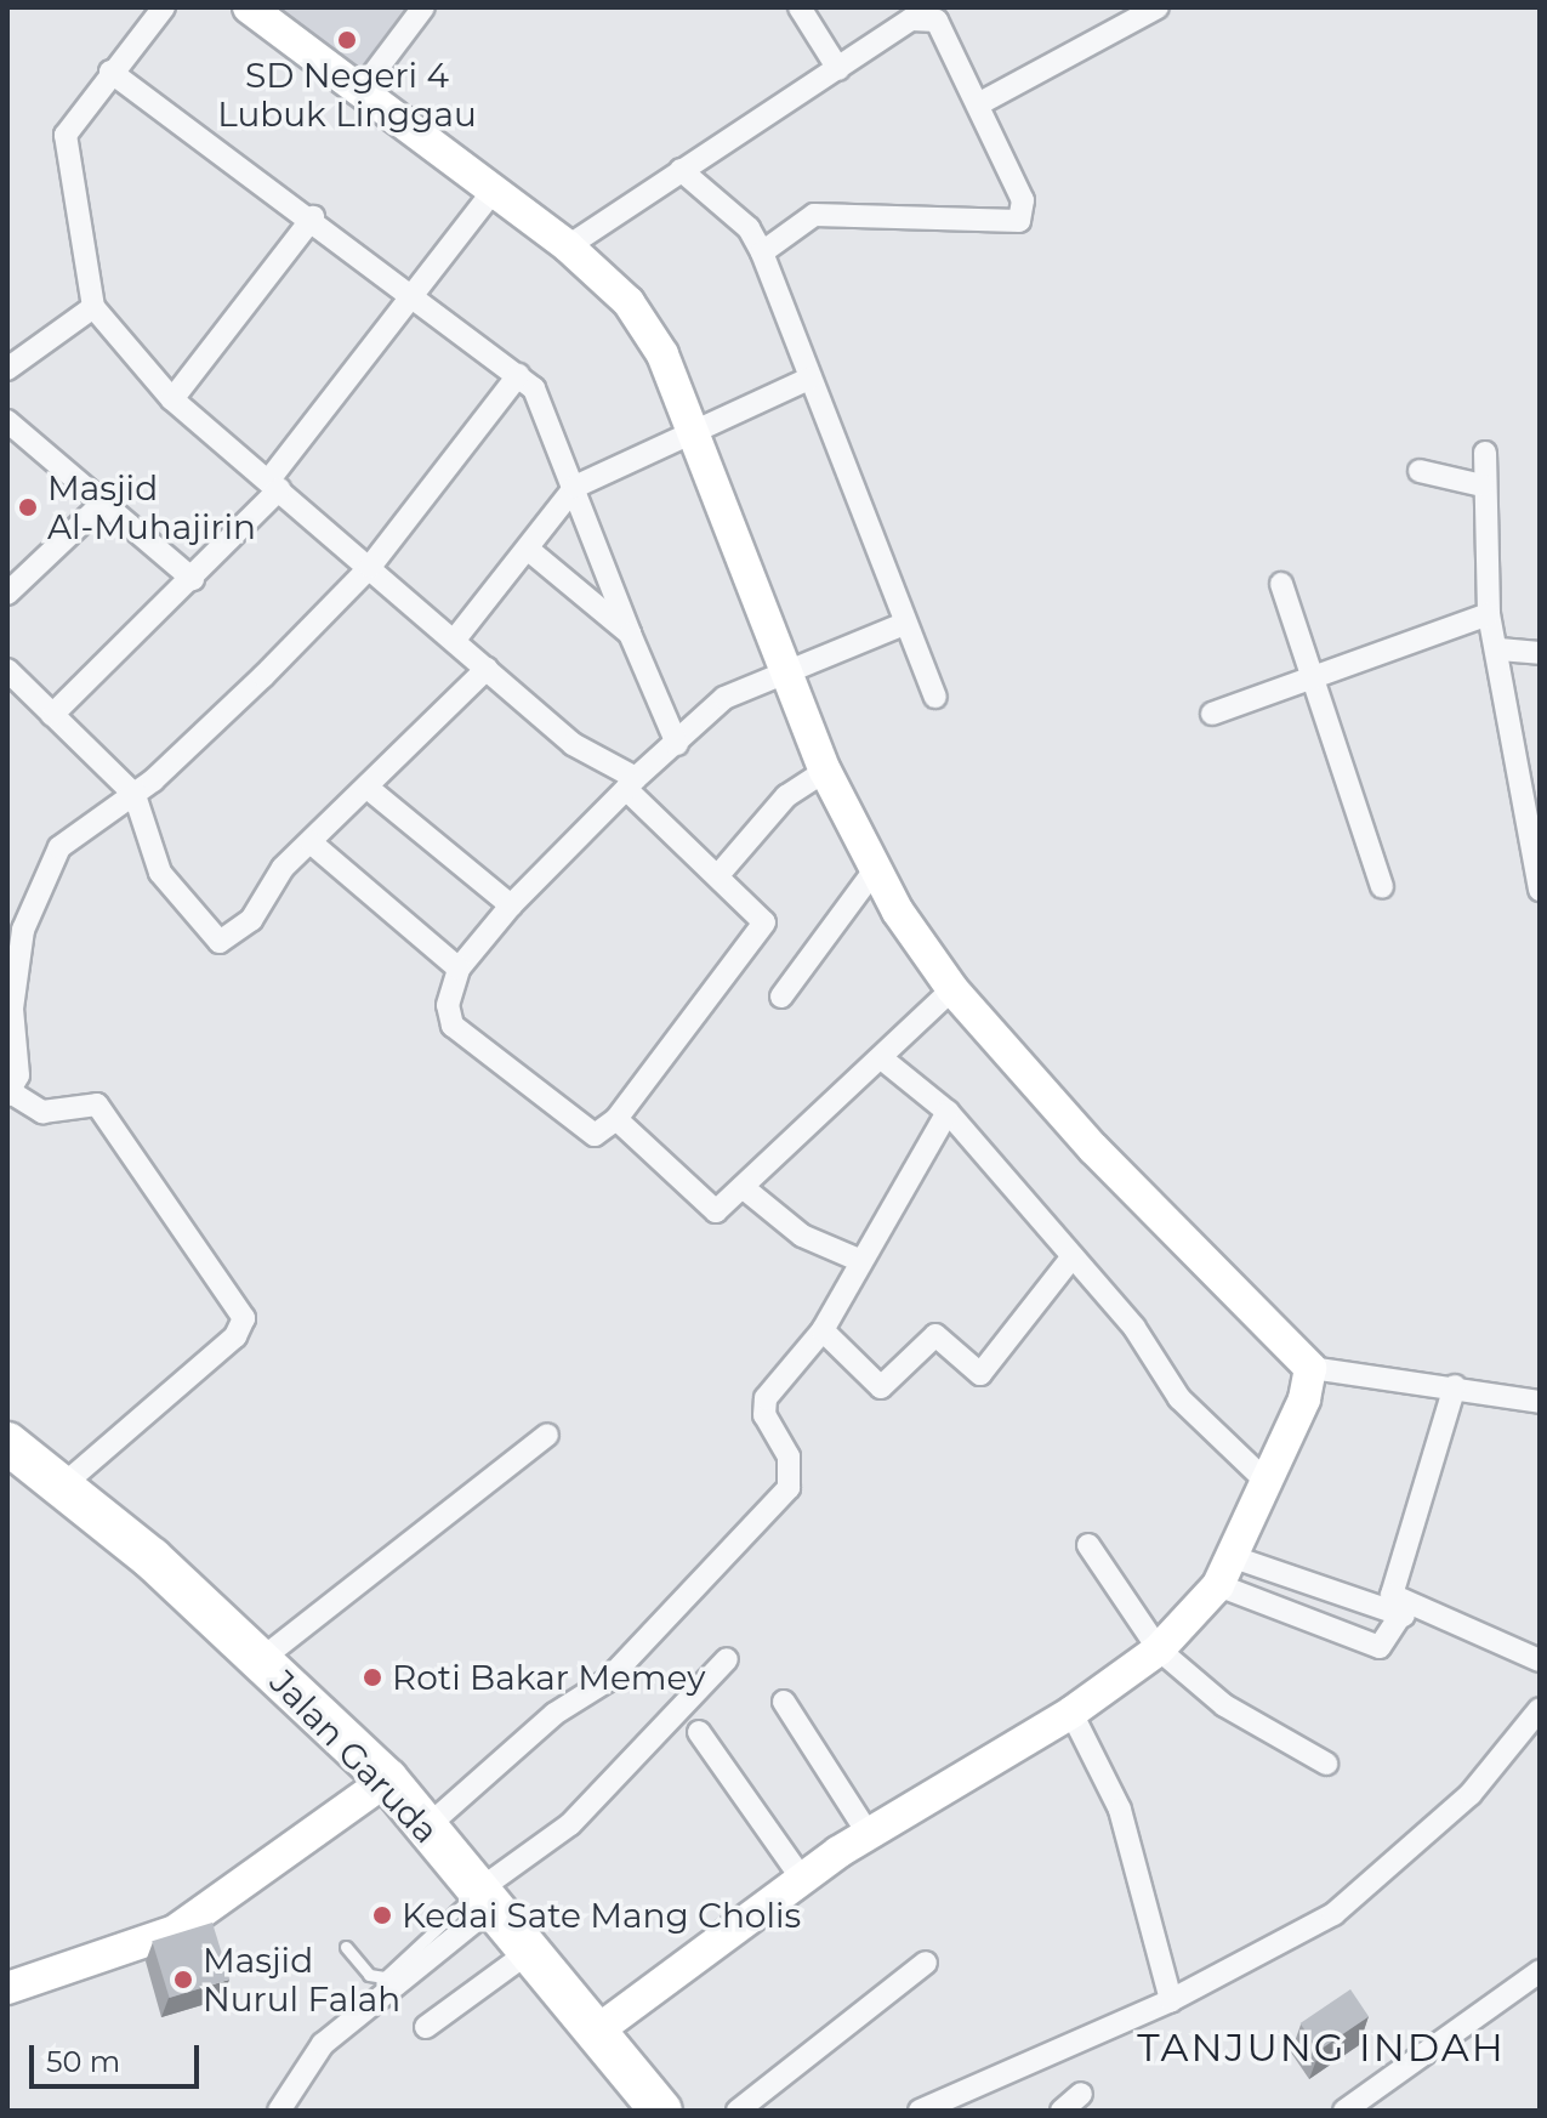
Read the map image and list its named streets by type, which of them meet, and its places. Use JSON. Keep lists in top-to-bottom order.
{
  "streets": {
    "highway": ["Jalan Garuda"]
  },
  "districts": ["TANJUNG INDAH"],
  "places": [
    "SD Negeri 4 Lubuk Linggau",
    "Masjid Al-Muhajirin",
    "Roti Bakar Memey",
    "Kedai Sate Mang Cholis",
    "Masjid Nurul Falah"
  ],
  "scale_bar": "50 m"
}
